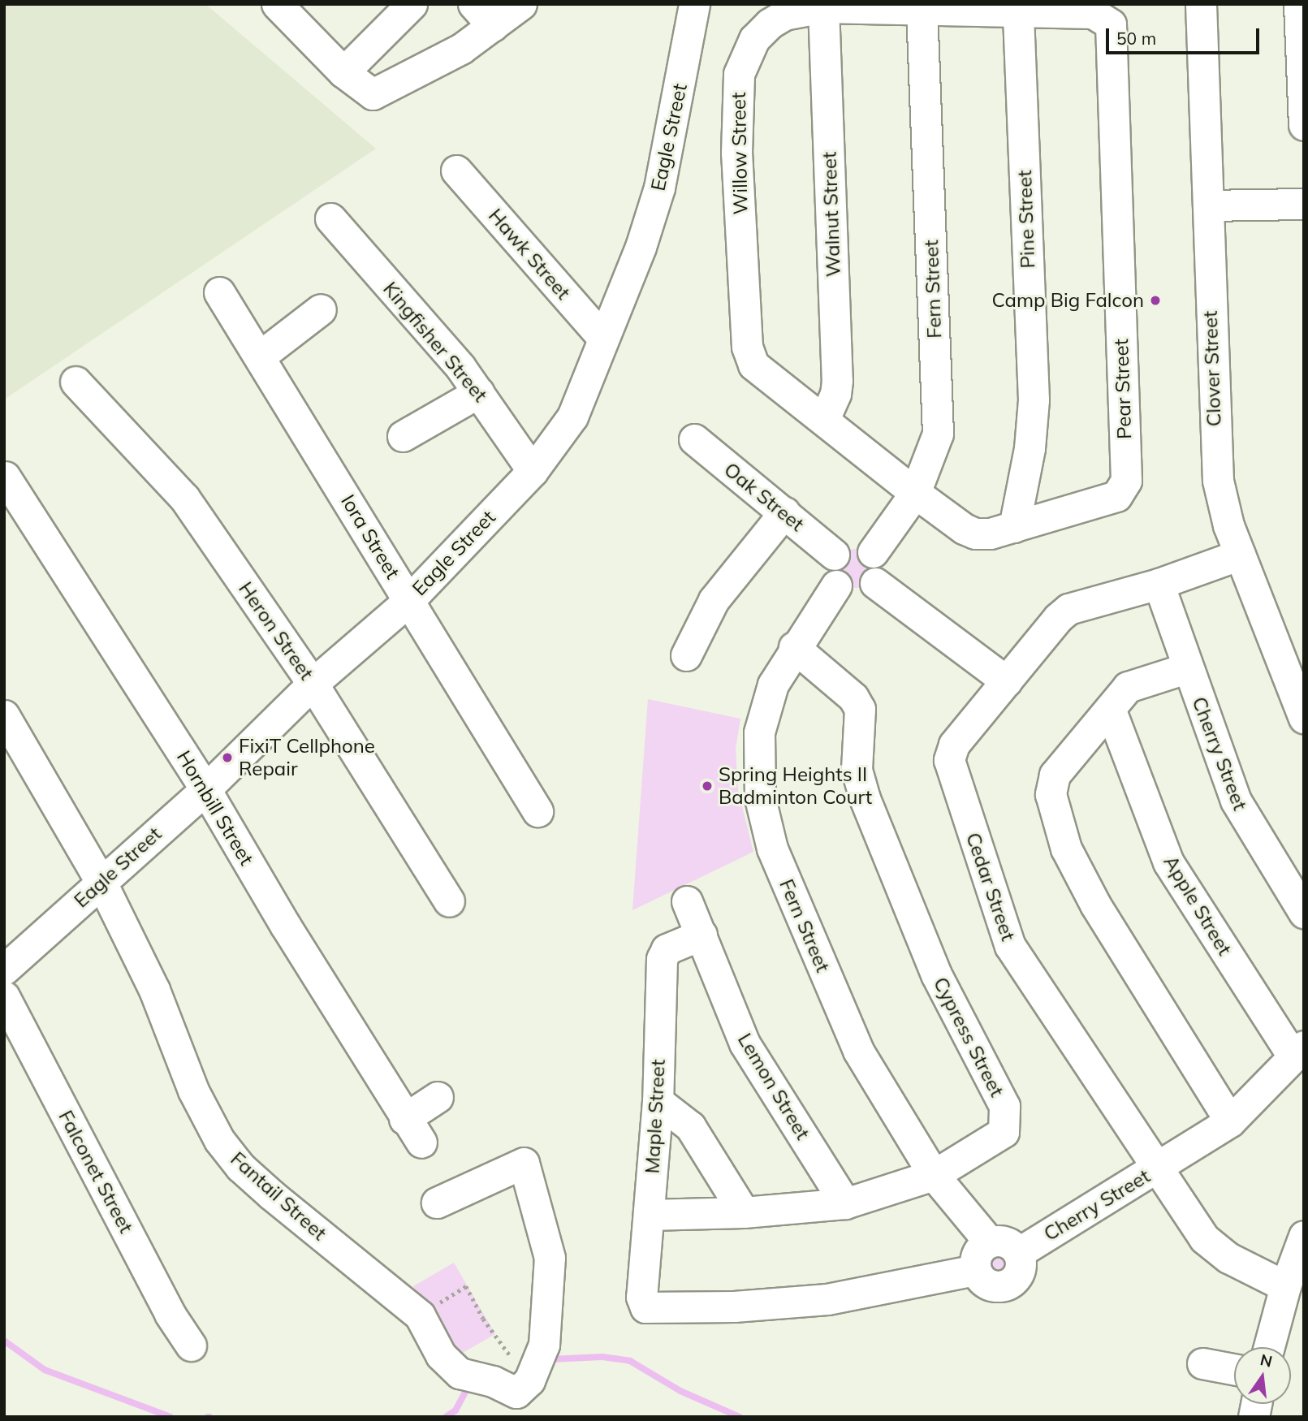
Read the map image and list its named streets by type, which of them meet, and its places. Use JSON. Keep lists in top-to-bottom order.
{
  "streets": {
    "street": [
      "Eagle Street",
      "Willow Street",
      "Walnut Street",
      "Pine Street",
      "Hawk Street",
      "Fern Street",
      "Kingfisher Street",
      "Clover Street",
      "Pear Street",
      "Oak Street",
      "Iora Street",
      "Heron Street",
      "Cherry Street",
      "Hornbill Street",
      "Cedar Street",
      "Apple Street",
      "Cypress Street",
      "Lemon Street",
      "Maple Street",
      "Falconet Street",
      "Fantail Street"
    ]
  },
  "crossings": [
    ["Eagle Street", "Hawk Street"],
    ["Eagle Street", "Kingfisher Street"],
    ["Eagle Street", "Iora Street"],
    ["Eagle Street", "Heron Street"],
    ["Eagle Street", "Hornbill Street"],
    ["Eagle Street", "Fantail Street"],
    ["Willow Street", "Walnut Street"],
    ["Willow Street", "Pine Street"],
    ["Willow Street", "Fern Street"],
    ["Willow Street", "Pear Street"],
    ["Pine Street", "Pear Street"],
    ["Fern Street", "Pear Street"],
    ["Fern Street", "Oak Street"],
    ["Fern Street", "Cherry Street"],
    ["Fern Street", "Cypress Street"],
    ["Fern Street", "Maple Street"],
    ["Clover Street", "Cedar Street"],
    ["Cherry Street", "Cedar Street"],
    ["Cherry Street", "Apple Street"],
    ["Cherry Street", "Maple Street"],
    ["Cypress Street", "Lemon Street"],
    ["Cypress Street", "Maple Street"],
    ["Lemon Street", "Maple Street"]
  ],
  "places": ["Camp Big Falcon", "FixiT Cellphone Repair", "Spring Heights II Badminton Court"],
  "scale_bar": "50 m",
  "north": "top"
}
